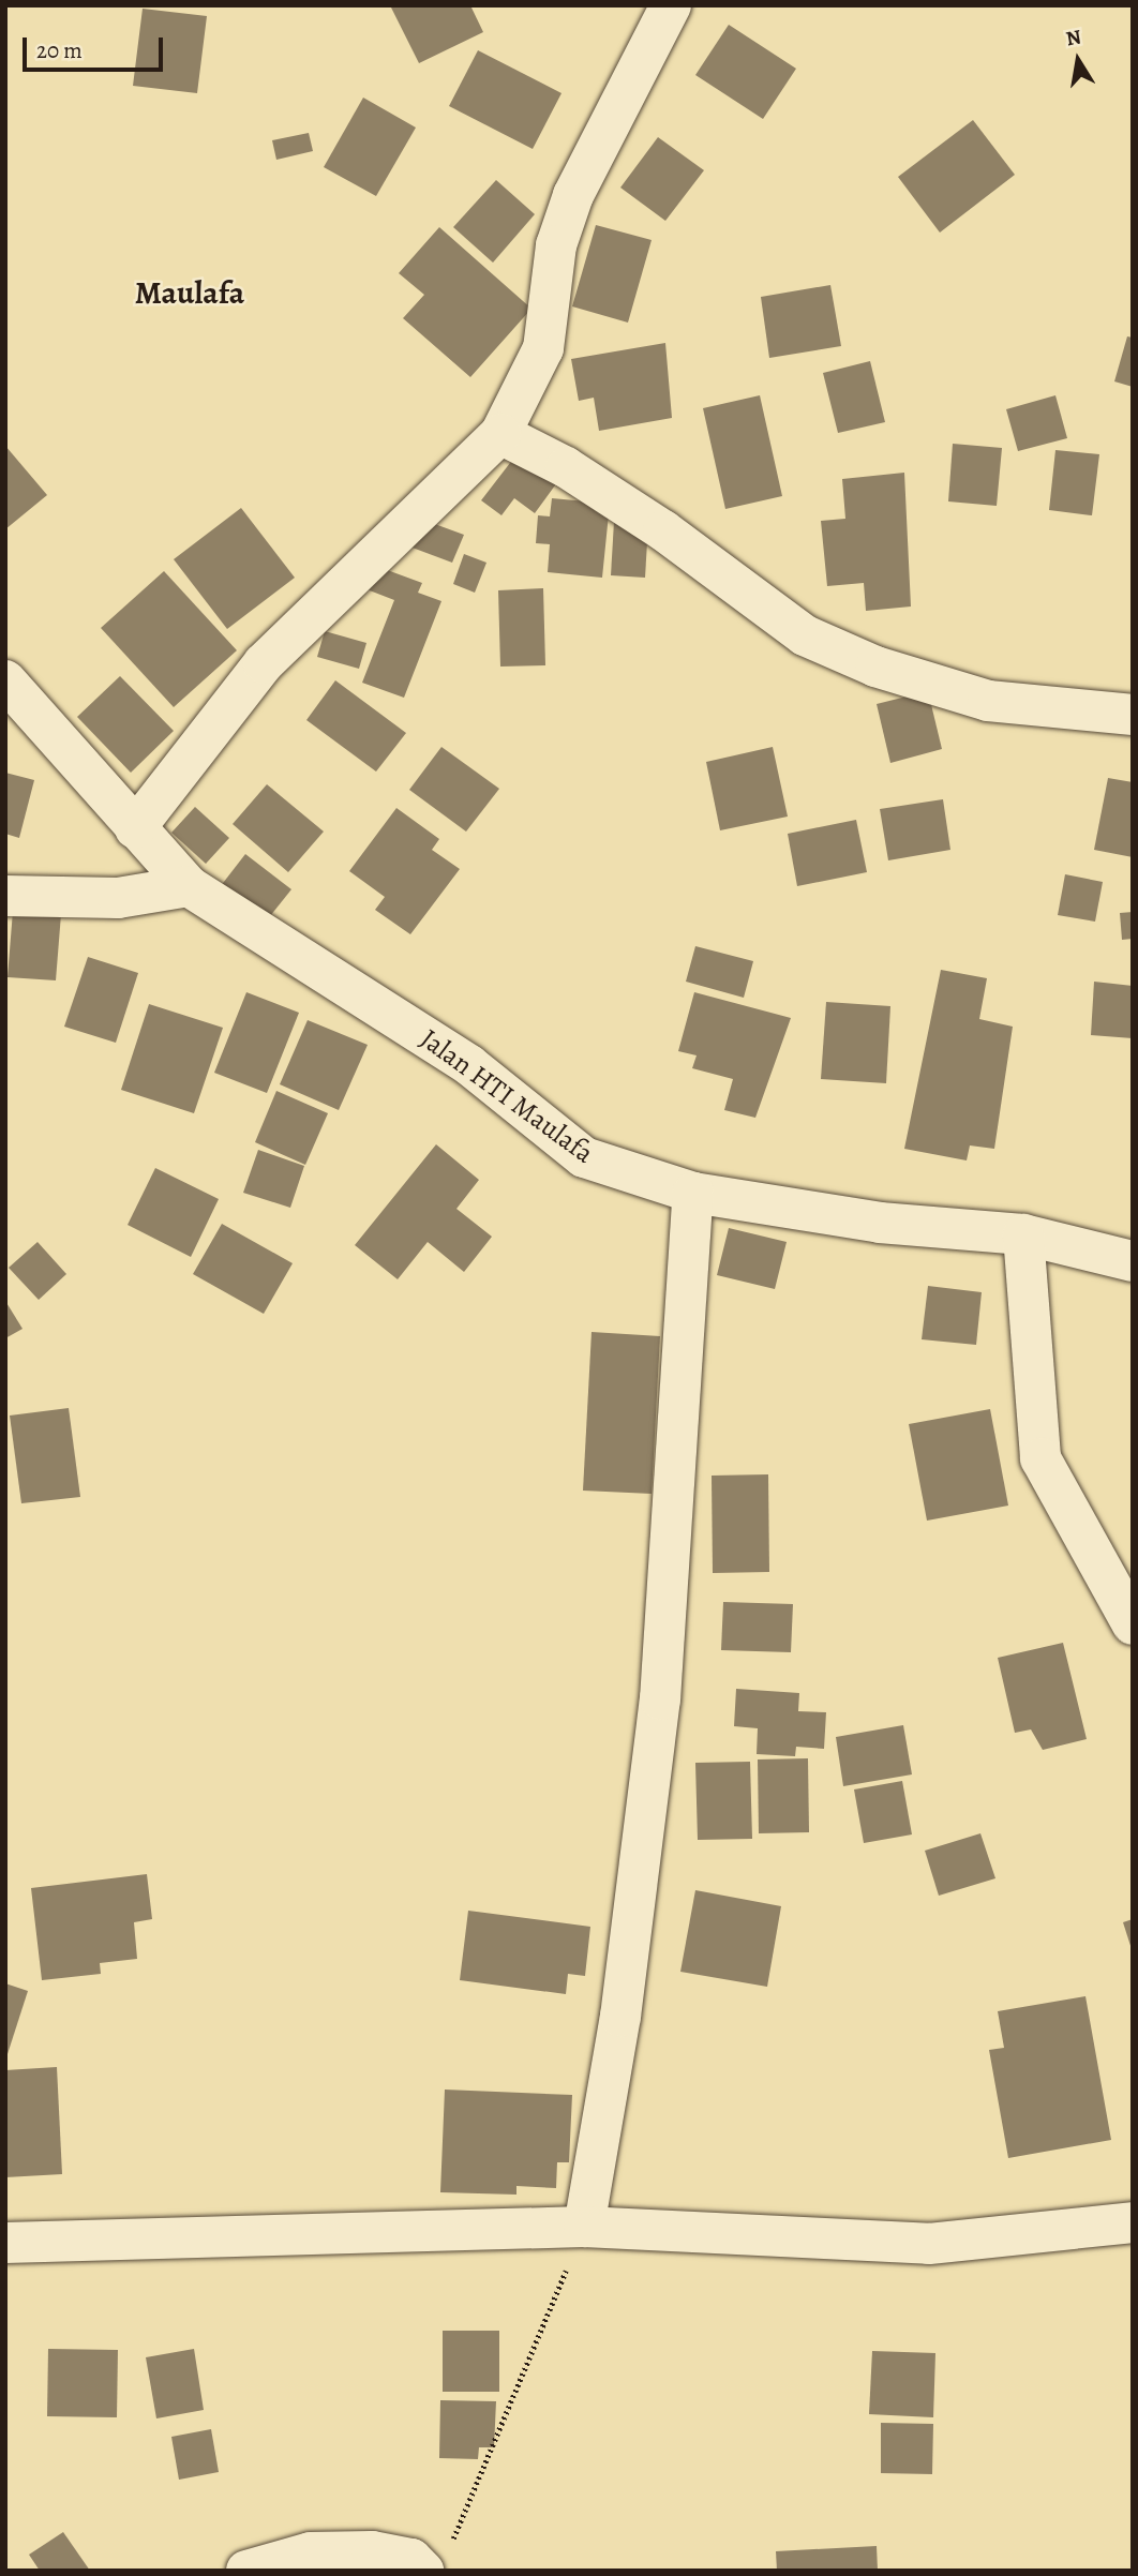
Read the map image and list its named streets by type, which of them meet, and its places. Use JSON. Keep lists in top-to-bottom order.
{
  "streets": {
    "street": ["Jalan HTI Maulafa"]
  },
  "districts": ["Maulafa"],
  "scale_bar": "20 m",
  "north": "top"
}
